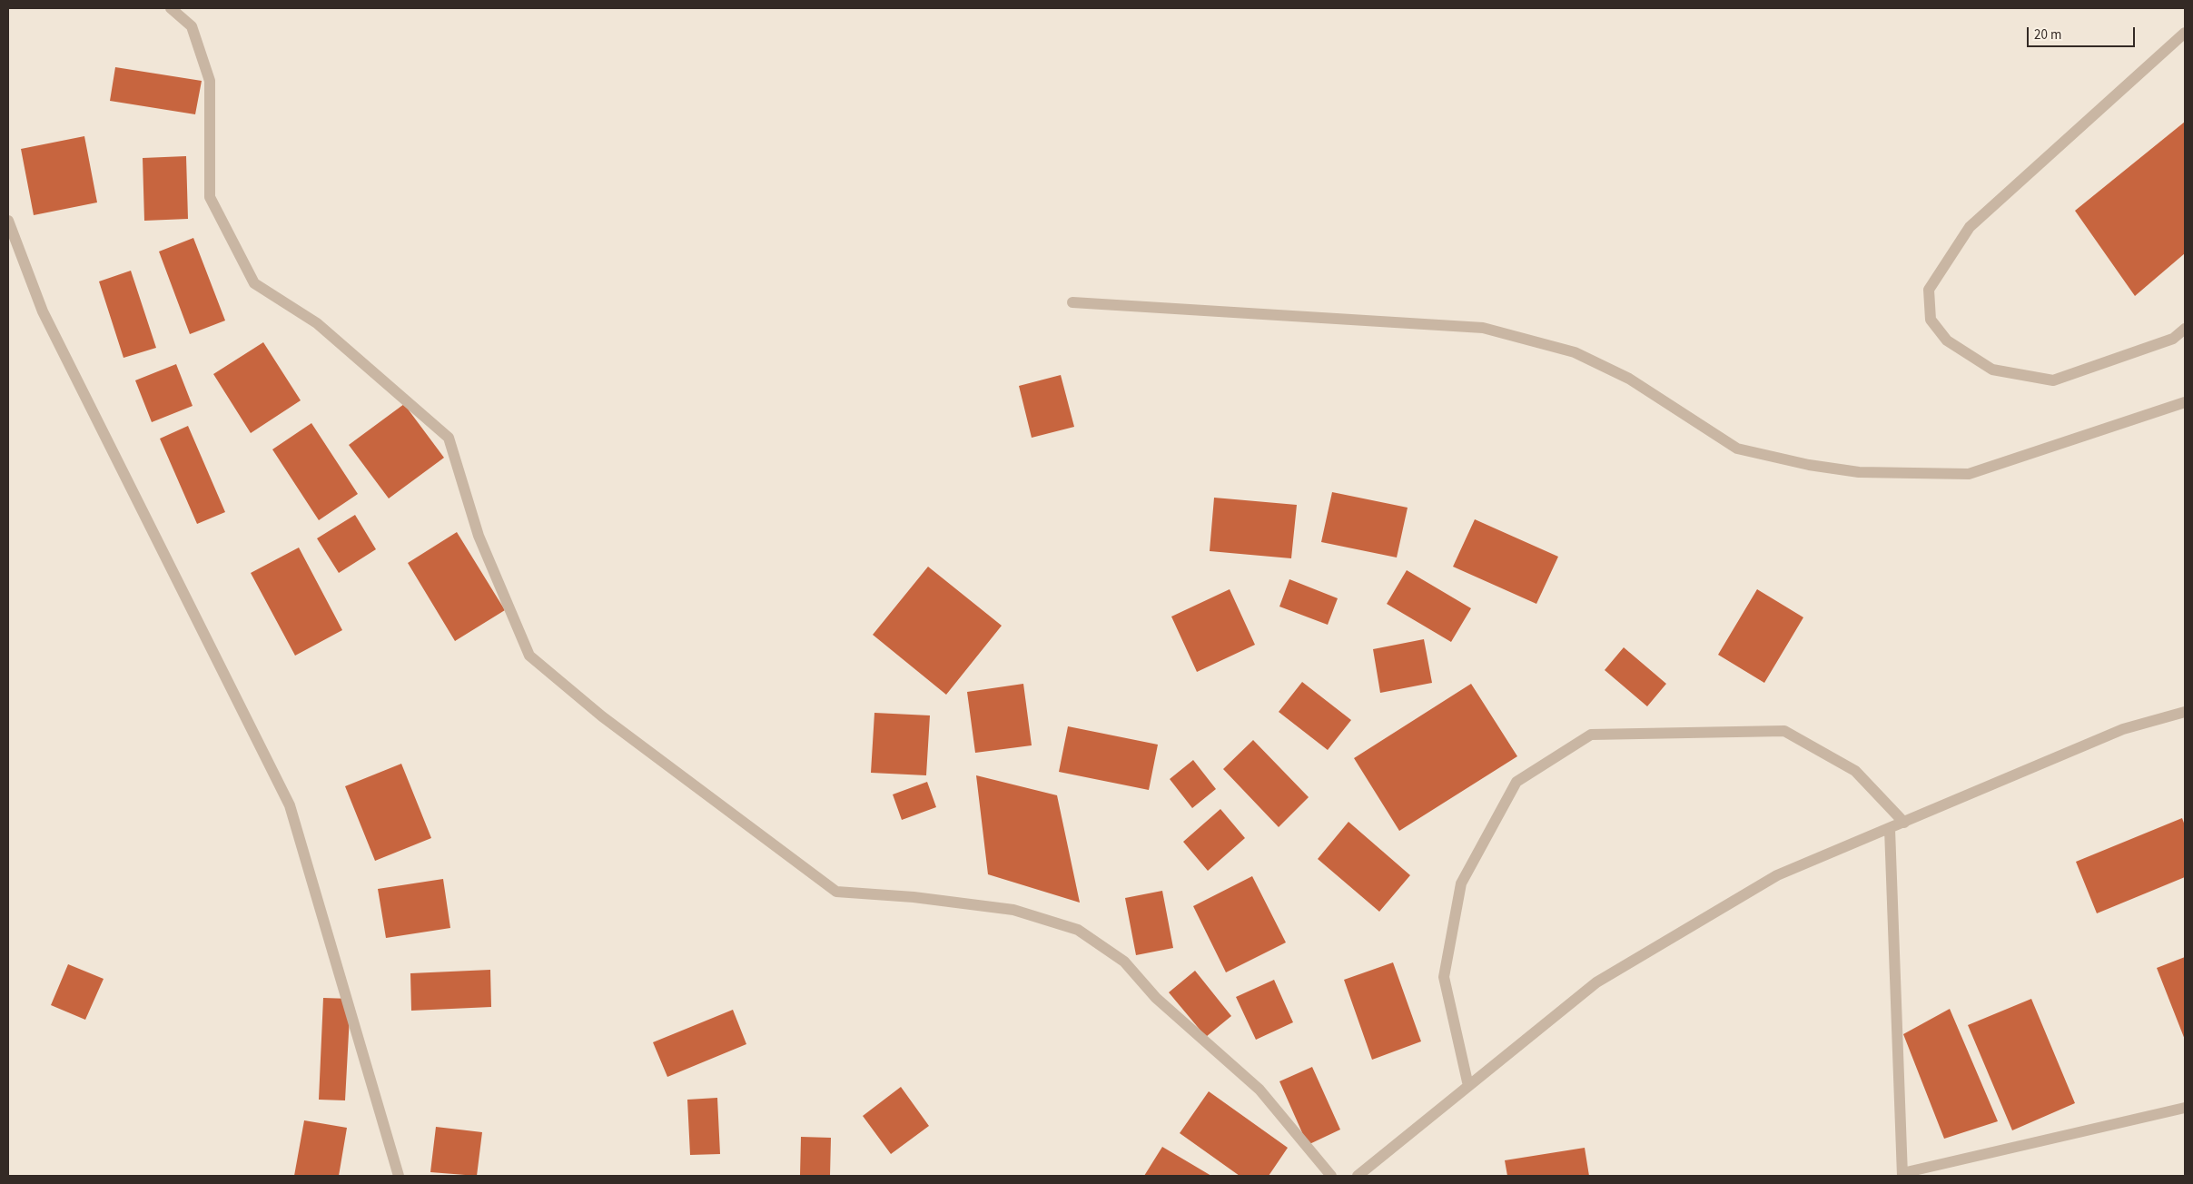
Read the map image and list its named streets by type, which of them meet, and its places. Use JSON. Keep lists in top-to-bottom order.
{
  "scale_bar": "20 m"
}
